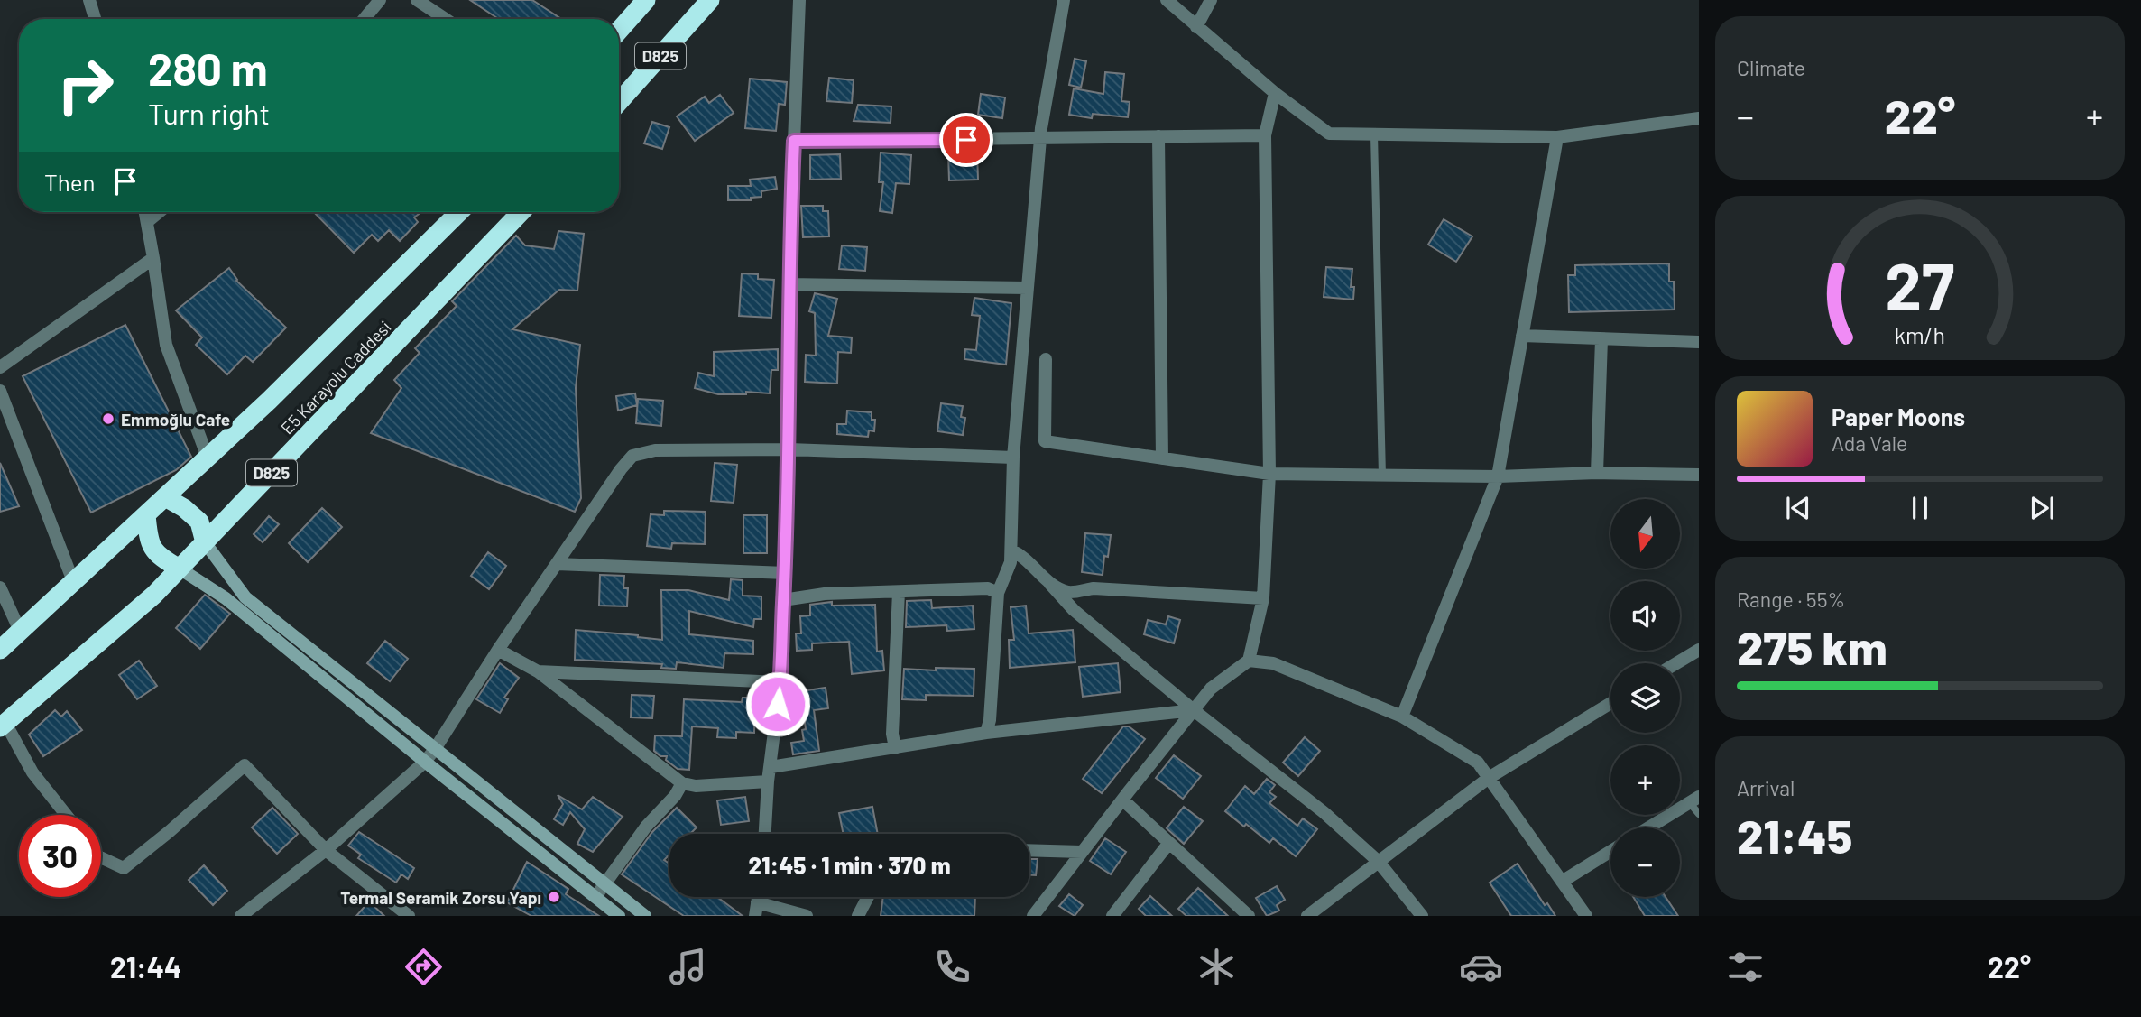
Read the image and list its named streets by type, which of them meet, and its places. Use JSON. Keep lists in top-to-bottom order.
{
  "streets": {
    "highway": ["D825", "E5 Karayolu Caddesi"]
  },
  "places": ["Emmoğlu Cafe", "Termal Seramik Zorsu Yapı"],
  "north": "bottom",
  "page": {
    "tile": [
      "Climate",
      ["Range · 55%", "275 km"],
      ["Arrival", "21:45"]
    ],
    "turn": ["280 m", "Turn right"],
    "heat": ["−", "22°", "+"],
    "then": "Then",
    "song": ["Paper Moons", "Ada Vale"],
    "map_buttons": ["+", "−"],
    "limit": "30",
    "trip": "21:45 · 1 min · 370 m",
    "tabs": ["21:44", "22°"],
    "gauge": ["27", "km/h"]
  }
}
